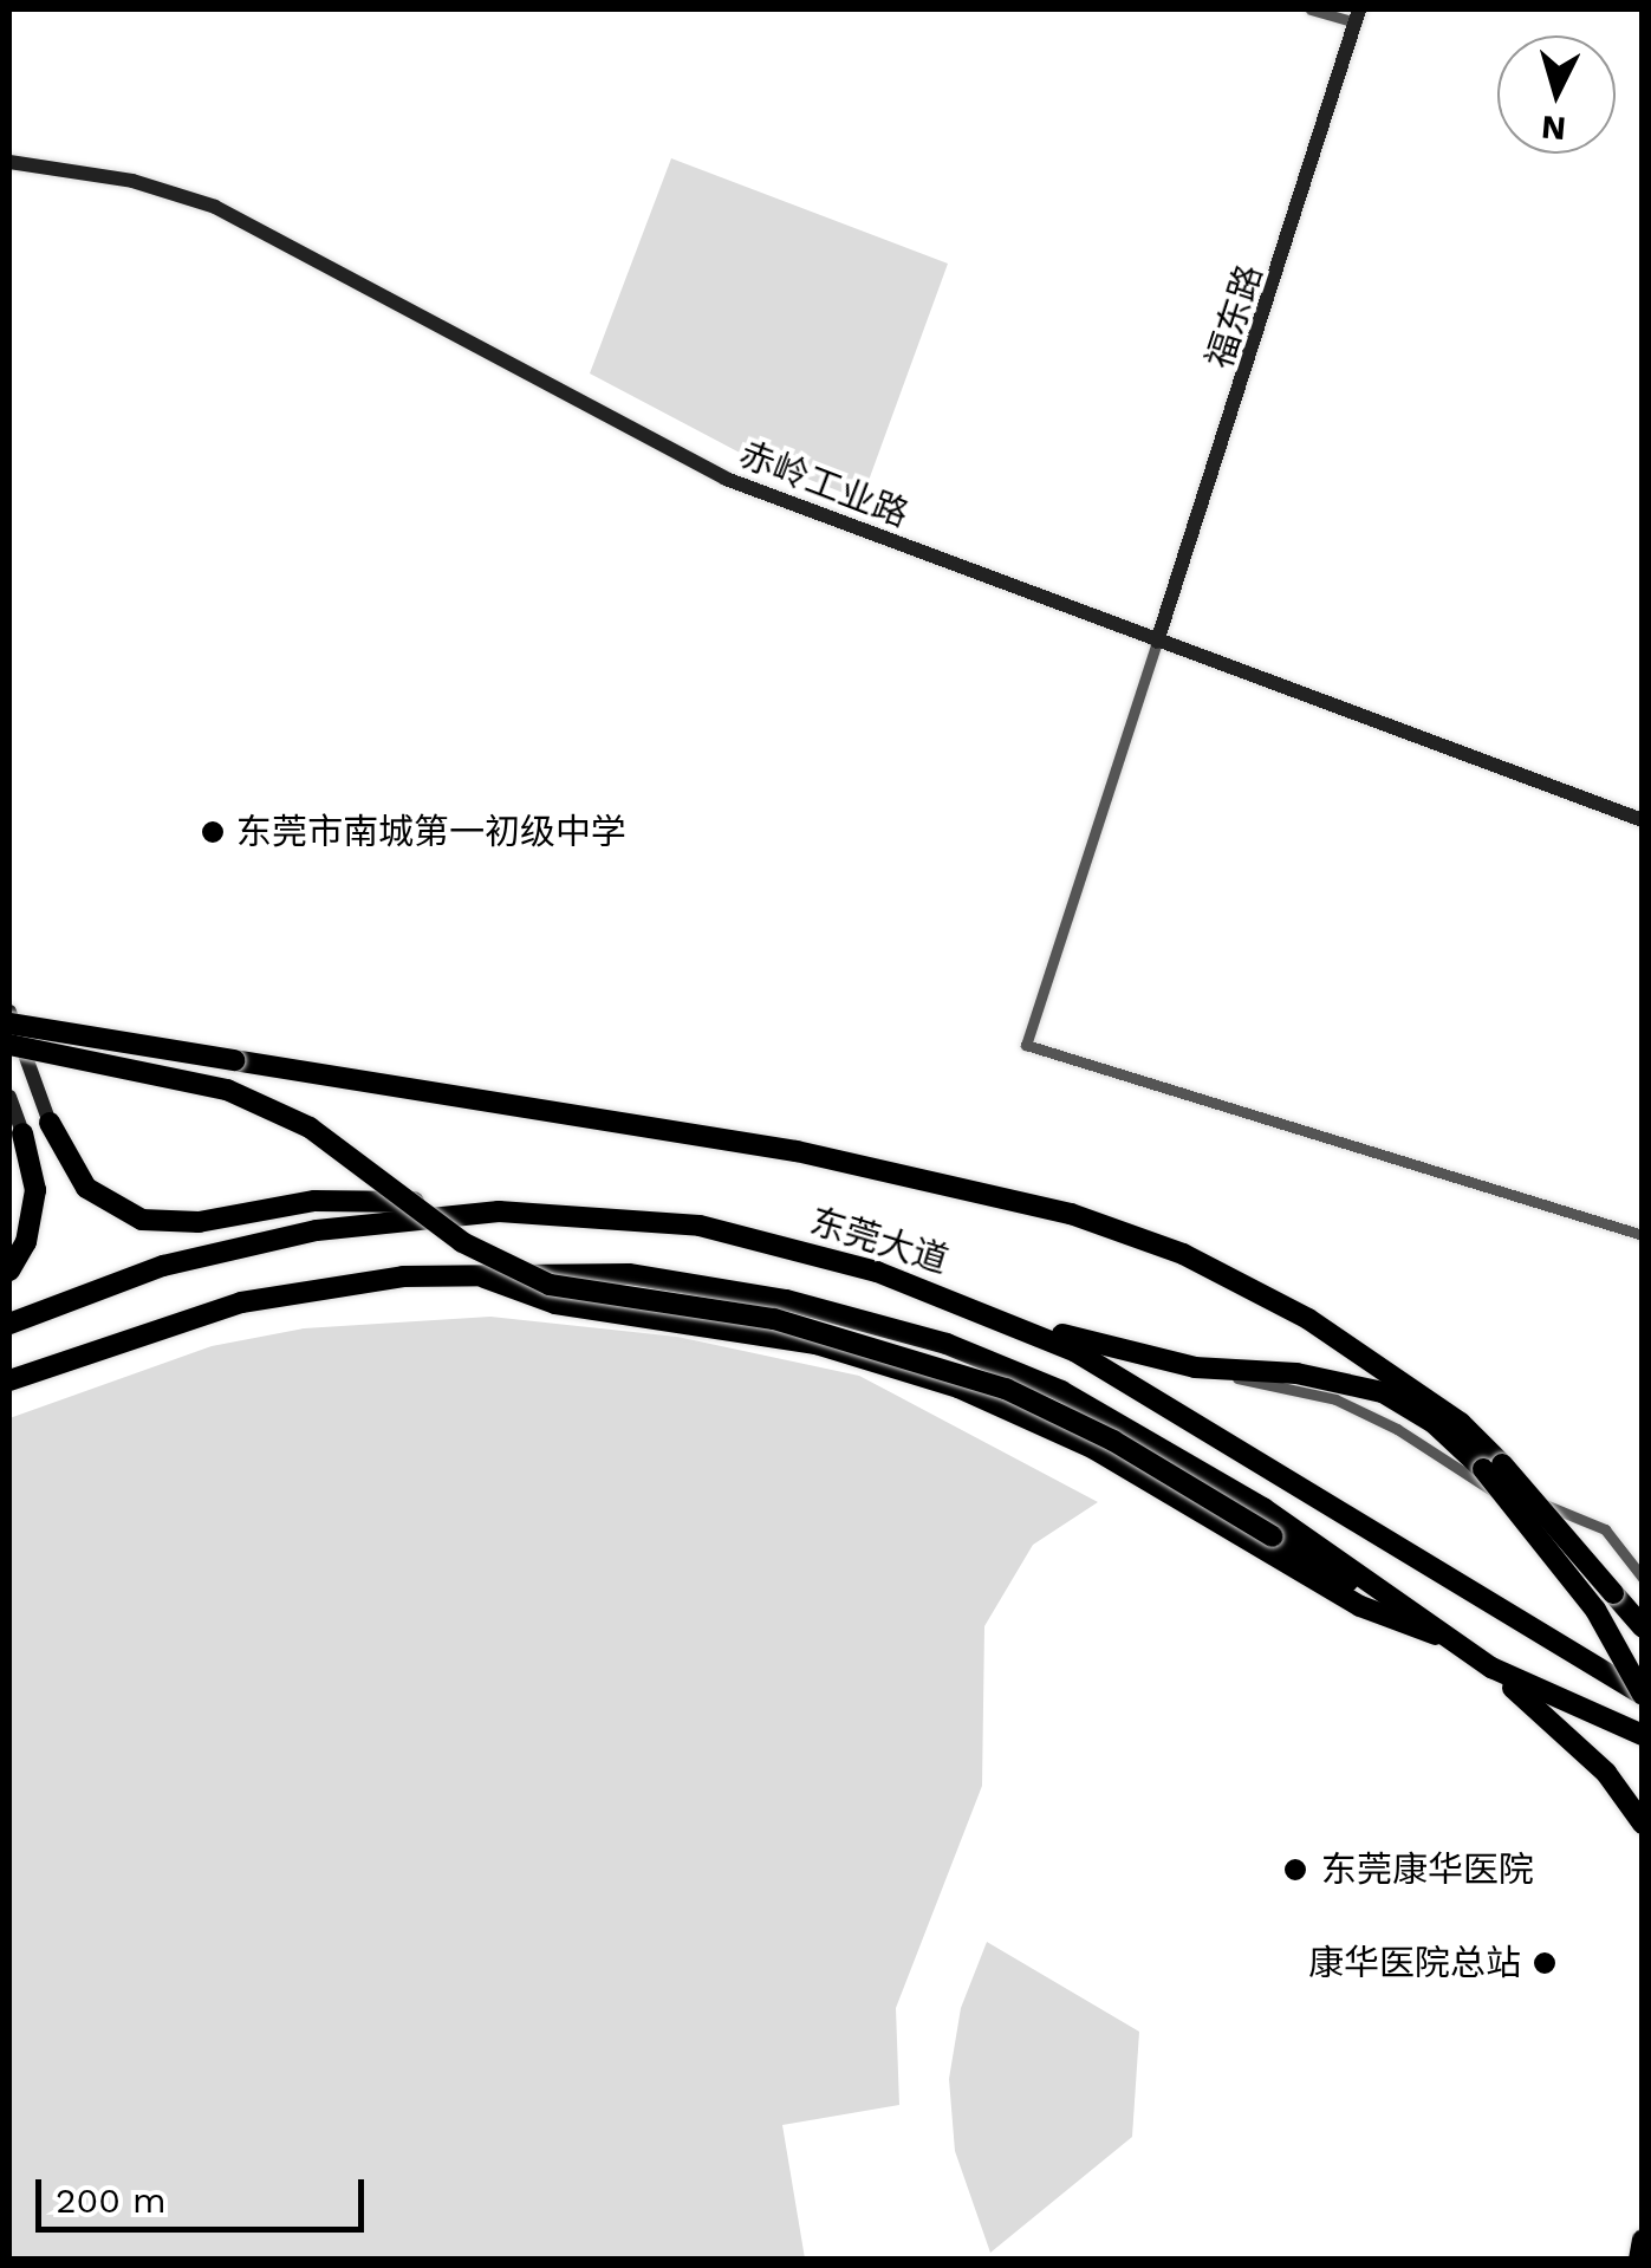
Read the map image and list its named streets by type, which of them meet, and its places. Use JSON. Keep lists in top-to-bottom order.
{
  "streets": {
    "highway": ["东莞大道"],
    "street": ["福东路", "赤岭工业路"]
  },
  "crossings": [
    ["福东路", "赤岭工业路"]
  ],
  "places": ["东莞市南城第一初级中学", "东莞康华医院", "康华医院总站"],
  "scale_bar": "200 m",
  "north": "bottom"
}
